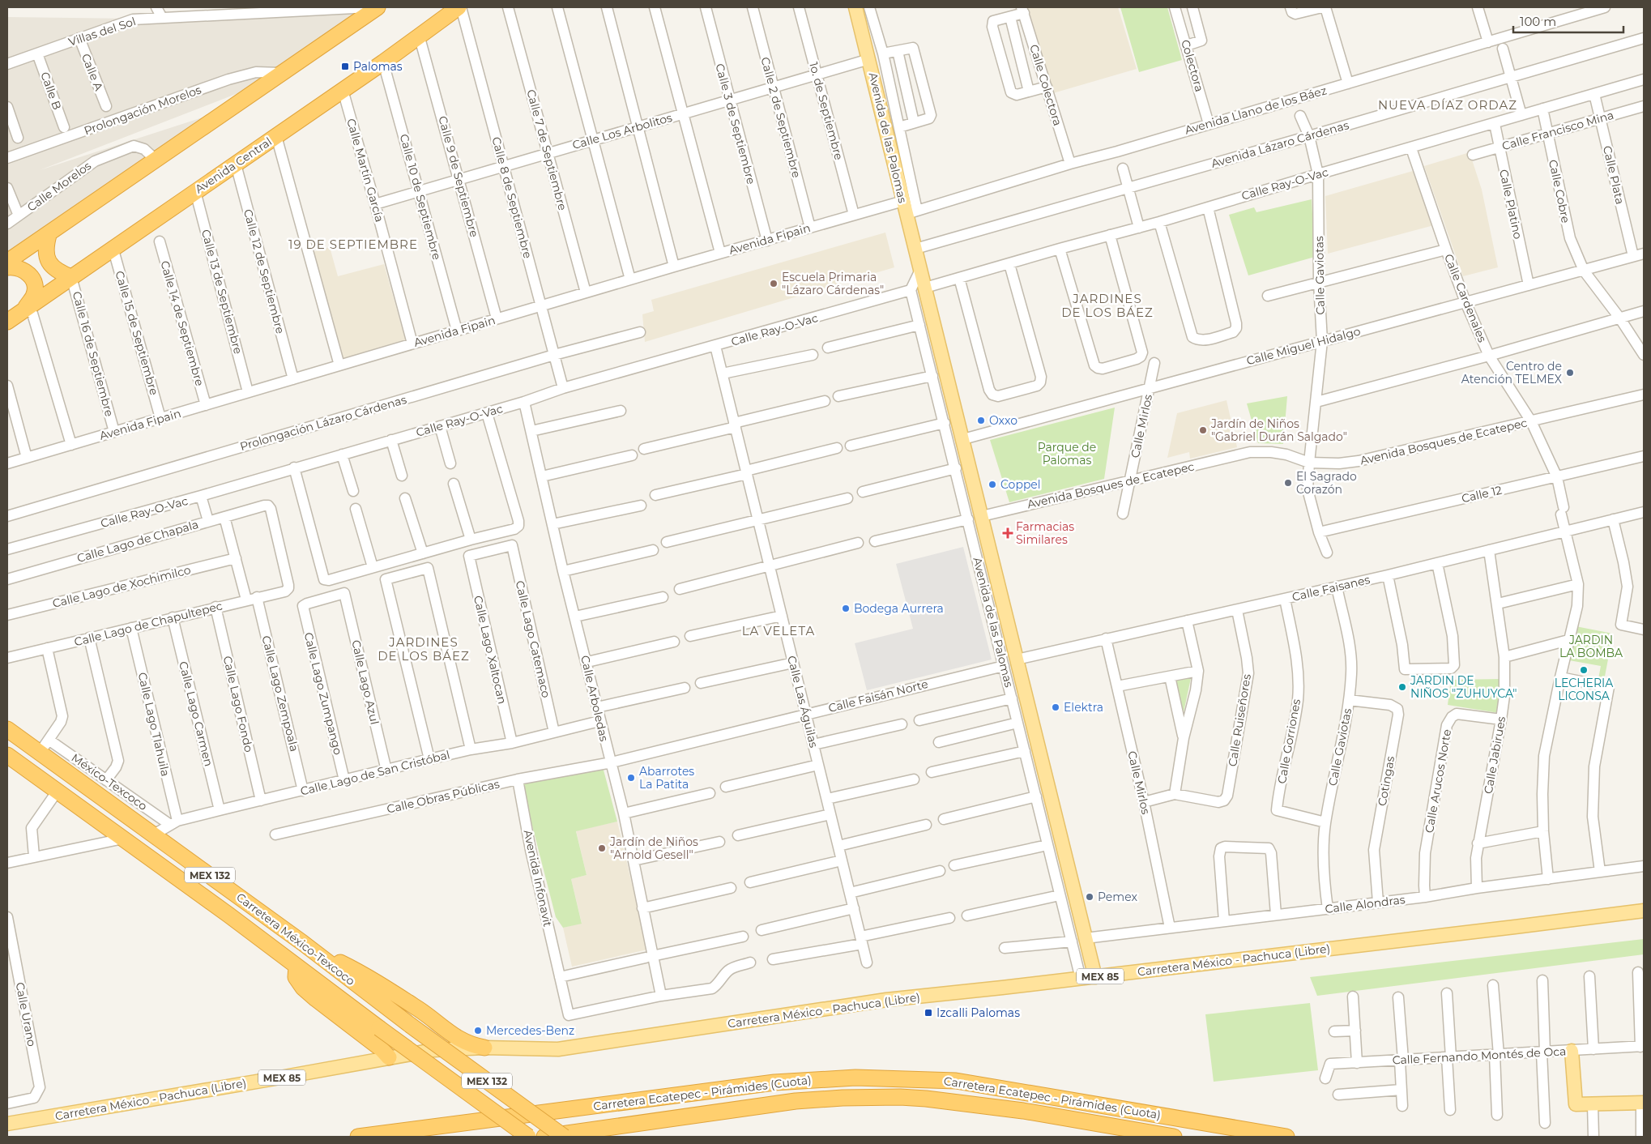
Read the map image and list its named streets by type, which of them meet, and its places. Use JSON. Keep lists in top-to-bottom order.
{
  "streets": {
    "highway": [
      "Avenida Central",
      "MEX 132",
      "Carretera México-Texcoco",
      "Carretera Ecatepec - Pirámides (Cuota)"
    ],
    "main road": ["Avenida de las Palomas", "Carretera México - Pachuca (Libre)", "MEX 85"],
    "street": [
      "Villas del Sol",
      "Colectora",
      "Calle A",
      "Calle Colectora",
      "Calle B",
      "Prolongación Morelos",
      "Avenida Llano de los Báez",
      "1o. de Septiembre",
      "Calle 2 de Septiembre",
      "Calle 3 de Septiembre",
      "Calle Francisco Mina",
      "Calle Los Arbolitos",
      "Avenida Lázaro Cárdenas",
      "Calle 7 de Septiembre",
      "Calle Martín García",
      "Calle Plata",
      "Calle 9 de Septiembre",
      "Calle Ray-O-Vac",
      "Calle Morelos",
      "Calle Cobre",
      "Calle 10 de Septiembre",
      "Calle 8 de Septiembre",
      "Calle Platino",
      "Avenida Fipain",
      "Calle 12 de Septiembre",
      "Calle Gaviotas",
      "Calle 13 de Septiembre",
      "Calle Cardenales",
      "Calle 14 de Septiembre",
      "Calle 15 de Septiembre",
      "Calle Miguel Hidalgo",
      "Calle 16 de Septiembre",
      "Prolongación Lázaro Cárdenas",
      "Calle Mirlos",
      "Avenida Bosques de Ecatepec",
      "Calle 12",
      "Calle Lago de Chapala",
      "Calle Lago de Xochimilco",
      "Calle Faisanes",
      "Calle Lago de Chapultepec",
      "Calle Lago Catemaco",
      "Calle Lago Xaltocan",
      "Calle Lago Azul",
      "Calle Lago Zempoala",
      "Calle Lago Zumpango",
      "Calle Faisán Norte",
      "Calle Arboledas",
      "Calle Las Águilas",
      "Calle Lago Fondo",
      "Calle Lago Carmen",
      "Calle Ruiseñores",
      "Calle Lago Tlahuila",
      "Calle Gorriones",
      "Calle Jabirues",
      "Calle Lago de San Cristóbal",
      "Cotingas",
      "Calle Arucos Norte",
      "México-Texcoco",
      "Calle Obras Públicas",
      "Avenida Infonavit",
      "Calle Alondras",
      "Calle Urano",
      "Calle Fernando Montés de Oca"
    ]
  },
  "crossings": [
    ["Villas del Sol", "Calle A"],
    ["Villas del Sol", "Calle B"],
    ["Colectora", "Avenida Llano de los Báez"],
    ["Calle Colectora", "Avenida Llano de los Báez"],
    ["Avenida Llano de los Báez", "Avenida de las Palomas"],
    ["1o. de Septiembre", "Calle Los Arbolitos"],
    ["1o. de Septiembre", "Avenida Fipain"],
    ["Calle 2 de Septiembre", "Calle Los Arbolitos"],
    ["Calle 2 de Septiembre", "Avenida Fipain"],
    ["Calle 3 de Septiembre", "Calle Los Arbolitos"],
    ["Calle 3 de Septiembre", "Avenida Fipain"],
    ["Calle Francisco Mina", "Calle Plata"],
    ["Calle Francisco Mina", "Calle Cobre"],
    ["Calle Francisco Mina", "Calle Platino"],
    ["Calle Los Arbolitos", "Avenida de las Palomas"],
    ["Calle Los Arbolitos", "Calle 7 de Septiembre"],
    ["Calle Los Arbolitos", "Calle Martín García"],
    ["Calle Los Arbolitos", "Calle 9 de Septiembre"],
    ["Calle Los Arbolitos", "Calle 10 de Septiembre"],
    ["Calle Los Arbolitos", "Calle 8 de Septiembre"],
    ["Avenida de las Palomas", "Avenida Lázaro Cárdenas"],
    ["Avenida de las Palomas", "Calle Ray-O-Vac"],
    ["Avenida de las Palomas", "Avenida Fipain"],
    ["Avenida de las Palomas", "Calle Miguel Hidalgo"],
    ["Avenida de las Palomas", "Avenida Bosques de Ecatepec"],
    ["Avenida de las Palomas", "Calle Faisanes"],
    ["Avenida de las Palomas", "Calle Faisán Norte"],
    ["Avenida de las Palomas", "Calle Alondras"],
    ["Avenida de las Palomas", "Carretera México - Pachuca (Libre)"],
    ["Avenida Lázaro Cárdenas", "Calle Gaviotas"],
    ["Calle 7 de Septiembre", "Avenida Fipain"],
    ["Avenida Central", "Calle Martín García"],
    ["Avenida Central", "Calle 9 de Septiembre"],
    ["Avenida Central", "Calle 10 de Septiembre"],
    ["Avenida Central", "Calle 8 de Septiembre"],
    ["Avenida Central", "Calle 12 de Septiembre"],
    ["Avenida Central", "Calle 13 de Septiembre"],
    ["Avenida Central", "Calle 15 de Septiembre"],
    ["Avenida Central", "Calle 16 de Septiembre"],
    ["Calle Martín García", "Avenida Fipain"],
    ["Calle Plata", "Calle Ray-O-Vac"],
    ["Calle Plata", "Calle Miguel Hidalgo"],
    ["Calle 9 de Septiembre", "Avenida Fipain"],
    ["Calle Ray-O-Vac", "Calle Cobre"],
    ["Calle Ray-O-Vac", "Calle 8 de Septiembre"],
    ["Calle Ray-O-Vac", "Calle Platino"],
    ["Calle Ray-O-Vac", "Calle Gaviotas"],
    ["Calle Ray-O-Vac", "Calle Cardenales"],
    ["Calle Ray-O-Vac", "Calle Arboledas"],
    ["Calle Ray-O-Vac", "Calle Las Águilas"],
    ["Calle Cobre", "Calle Miguel Hidalgo"],
    ["Calle 10 de Septiembre", "Avenida Fipain"],
    ["Calle 8 de Septiembre", "Avenida Fipain"],
    ["Calle 8 de Septiembre", "Prolongación Lázaro Cárdenas"],
    ["Calle Platino", "Calle Miguel Hidalgo"],
    ["Avenida Fipain", "Calle 12 de Septiembre"],
    ["Avenida Fipain", "Calle 13 de Septiembre"],
    ["Avenida Fipain", "Calle 14 de Septiembre"],
    ["Avenida Fipain", "Calle 15 de Septiembre"],
    ["Avenida Fipain", "Calle 16 de Septiembre"],
    ["Calle Gaviotas", "Calle Miguel Hidalgo"],
    ["Calle Gaviotas", "Avenida Bosques de Ecatepec"],
    ["Calle Gaviotas", "Calle 12"],
    ["Calle Gaviotas", "Calle Faisanes"],
    ["Calle Gaviotas", "Calle Gorriones"],
    ["Calle Gaviotas", "Cotingas"],
    ["Calle Gaviotas", "Calle Alondras"],
    ["Calle Cardenales", "Calle Miguel Hidalgo"],
    ["Calle Cardenales", "Avenida Bosques de Ecatepec"],
    ["Calle Cardenales", "Calle 12"],
    ["Calle Cardenales", "Calle Faisanes"],
    ["Calle Cardenales", "Calle Alondras"],
    ["Calle Miguel Hidalgo", "Calle Mirlos"],
    ["Calle Mirlos", "Avenida Bosques de Ecatepec"],
    ["Calle Mirlos", "Calle Faisanes"],
    ["Calle Mirlos", "Calle Alondras"],
    ["Calle Lago de Chapala", "Calle Lago de Chapultepec"],
    ["Calle Faisanes", "Calle Ruiseñores"],
    ["Calle Faisanes", "Calle Gorriones"],
    ["Calle Faisanes", "Calle Jabirues"],
    ["Calle Lago de Chapultepec", "Calle Lago Zempoala"],
    ["Calle Lago de Chapultepec", "Calle Lago Fondo"],
    ["Calle Lago de Chapultepec", "Calle Lago Carmen"],
    ["Calle Lago de Chapultepec", "Calle Lago Tlahuila"],
    ["Calle Lago Catemaco", "Calle Lago Xaltocan"],
    ["Calle Lago Catemaco", "Calle Lago de San Cristóbal"],
    ["Calle Lago Xaltocan", "Calle Lago de San Cristóbal"],
    ["Calle Lago Azul", "Calle Lago Zumpango"],
    ["Calle Lago Azul", "Calle Lago de San Cristóbal"],
    ["Calle Lago Zempoala", "Calle Lago de San Cristóbal"],
    ["Calle Lago Zumpango", "Calle Lago de San Cristóbal"],
    ["Calle Faisán Norte", "Calle Arboledas"],
    ["Calle Faisán Norte", "Calle Las Águilas"],
    ["Calle Faisán Norte", "Calle Obras Públicas"],
    ["Calle Arboledas", "Calle Lago de San Cristóbal"],
    ["Calle Arboledas", "Calle Obras Públicas"],
    ["Calle Arboledas", "Avenida Infonavit"],
    ["Calle Lago Fondo", "Calle Lago de San Cristóbal"],
    ["Calle Lago Carmen", "Calle Lago de San Cristóbal"],
    ["Calle Lago Tlahuila", "Calle Lago de San Cristóbal"],
    ["Calle Lago Tlahuila", "México-Texcoco"],
    ["Calle Jabirues", "Calle Arucos Norte"],
    ["Calle Jabirues", "Calle Alondras"],
    ["Calle Lago de San Cristóbal", "México-Texcoco"],
    ["Calle Lago de San Cristóbal", "Carretera México-Texcoco"],
    ["Cotingas", "Calle Alondras"],
    ["Calle Arucos Norte", "Calle Alondras"],
    ["Calle Obras Públicas", "Avenida Infonavit"]
  ],
  "districts": [
    "NUEVA DÍAZ ORDAZ",
    "19 DE SEPTIEMBRE",
    "JARDINES DE LOS BÁEZ",
    "LA VELETA",
    "JARDINES DE LOS BÁEZ"
  ],
  "parks": ["Parque de Palomas", "JARDIN LA BOMBA"],
  "places": {
    "transit": ["Palomas", "Izcalli Palomas"],
    "other": [
      "Escuela Primaria \"Lázaro Cárdenas\"",
      "Centro de Atención TELMEX",
      "Oxxo",
      "Jardín de Niños \"Gabriel Durán Salgado\"",
      "El Sagrado Corazón",
      "Coppel",
      "Bodega Aurrera",
      "LECHERIA LICONSA",
      "JARDIN DE NIÑOS \"ZUHUYCA\"",
      "Elektra",
      "Abarrotes La Patita",
      "Jardín de Niños \"Arnold Gesell\"",
      "Pemex",
      "Mercedes-Benz"
    ],
    "health": ["Farmacias Similares"]
  },
  "scale_bar": "100 m"
}
